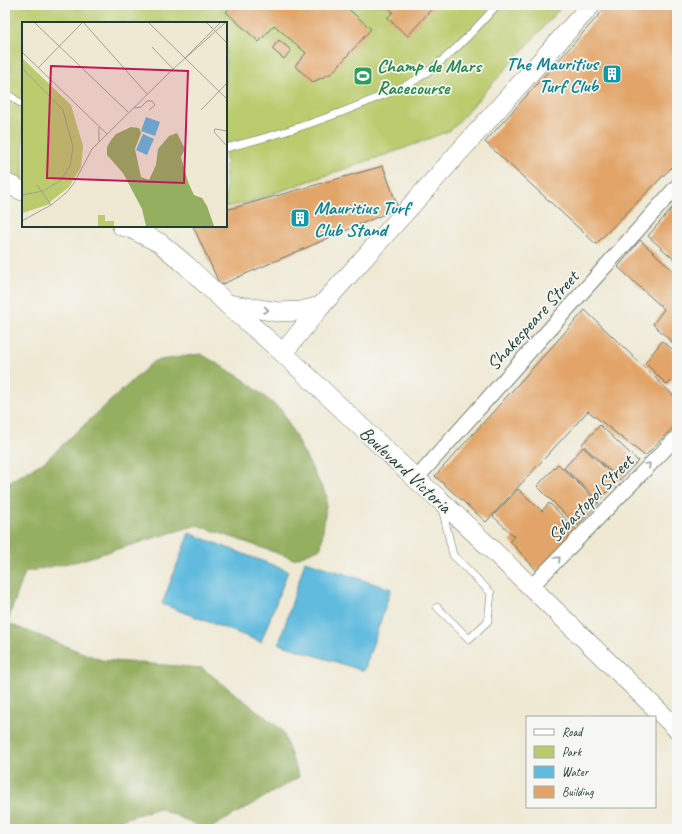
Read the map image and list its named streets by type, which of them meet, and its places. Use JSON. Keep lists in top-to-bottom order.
{
  "streets": {
    "main road": ["Boulevard Victoria"],
    "street": ["Shakespeare Street", "Sebastopol Street"]
  },
  "crossings": [
    ["Shakespeare Street", "Boulevard Victoria"],
    ["Boulevard Victoria", "Sebastopol Street"]
  ],
  "one_way": ["Sebastopol Street"],
  "places": {
    "building": ["The Mauritius Turf Club", "Mauritius Turf Club Stand"],
    "sports": ["Champ de Mars Racecourse"]
  },
  "legend": [
    "Road",
    "Park",
    "Water",
    "Building"
  ]
}
